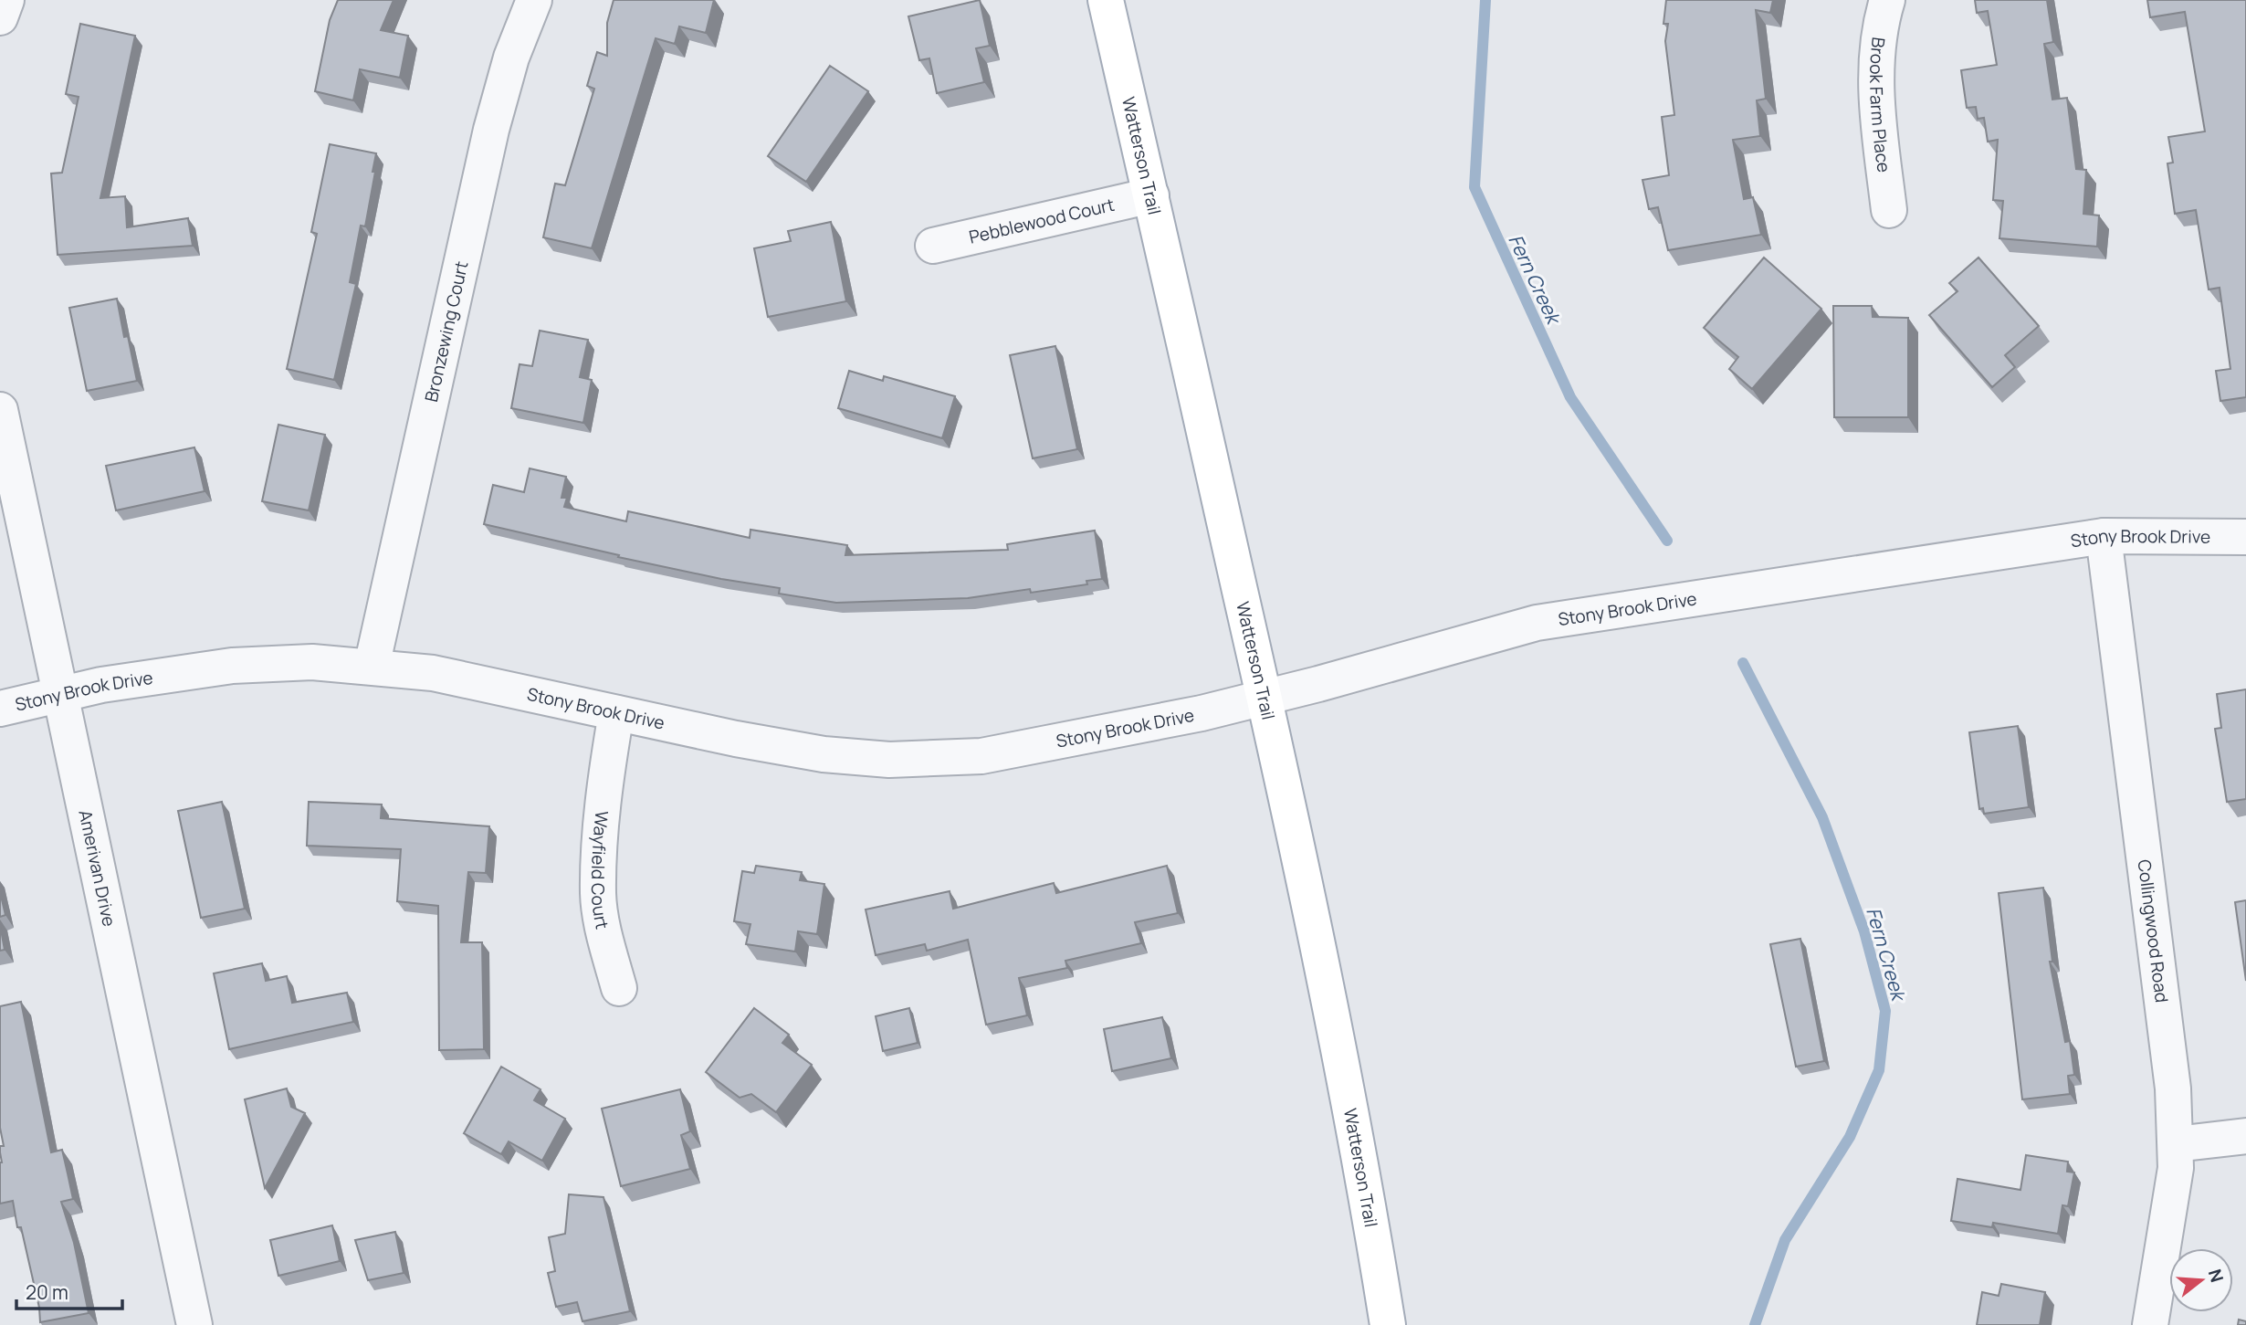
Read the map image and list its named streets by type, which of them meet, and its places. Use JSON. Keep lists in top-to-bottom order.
{
  "streets": {
    "main road": ["Watterson Trail"],
    "street": [
      "Brook Farm Place",
      "Pebblewood Court",
      "Bronzewing Court",
      "Stony Brook Drive",
      "Amerivan Drive",
      "Wayfield Court",
      "Collingwood Road"
    ]
  },
  "crossings": [
    ["Watterson Trail", "Pebblewood Court"],
    ["Watterson Trail", "Stony Brook Drive"],
    ["Bronzewing Court", "Stony Brook Drive"],
    ["Stony Brook Drive", "Amerivan Drive"],
    ["Stony Brook Drive", "Wayfield Court"],
    ["Stony Brook Drive", "Collingwood Road"]
  ],
  "water": ["Fern Creek"],
  "scale_bar": "20 m",
  "north": "right"
}
